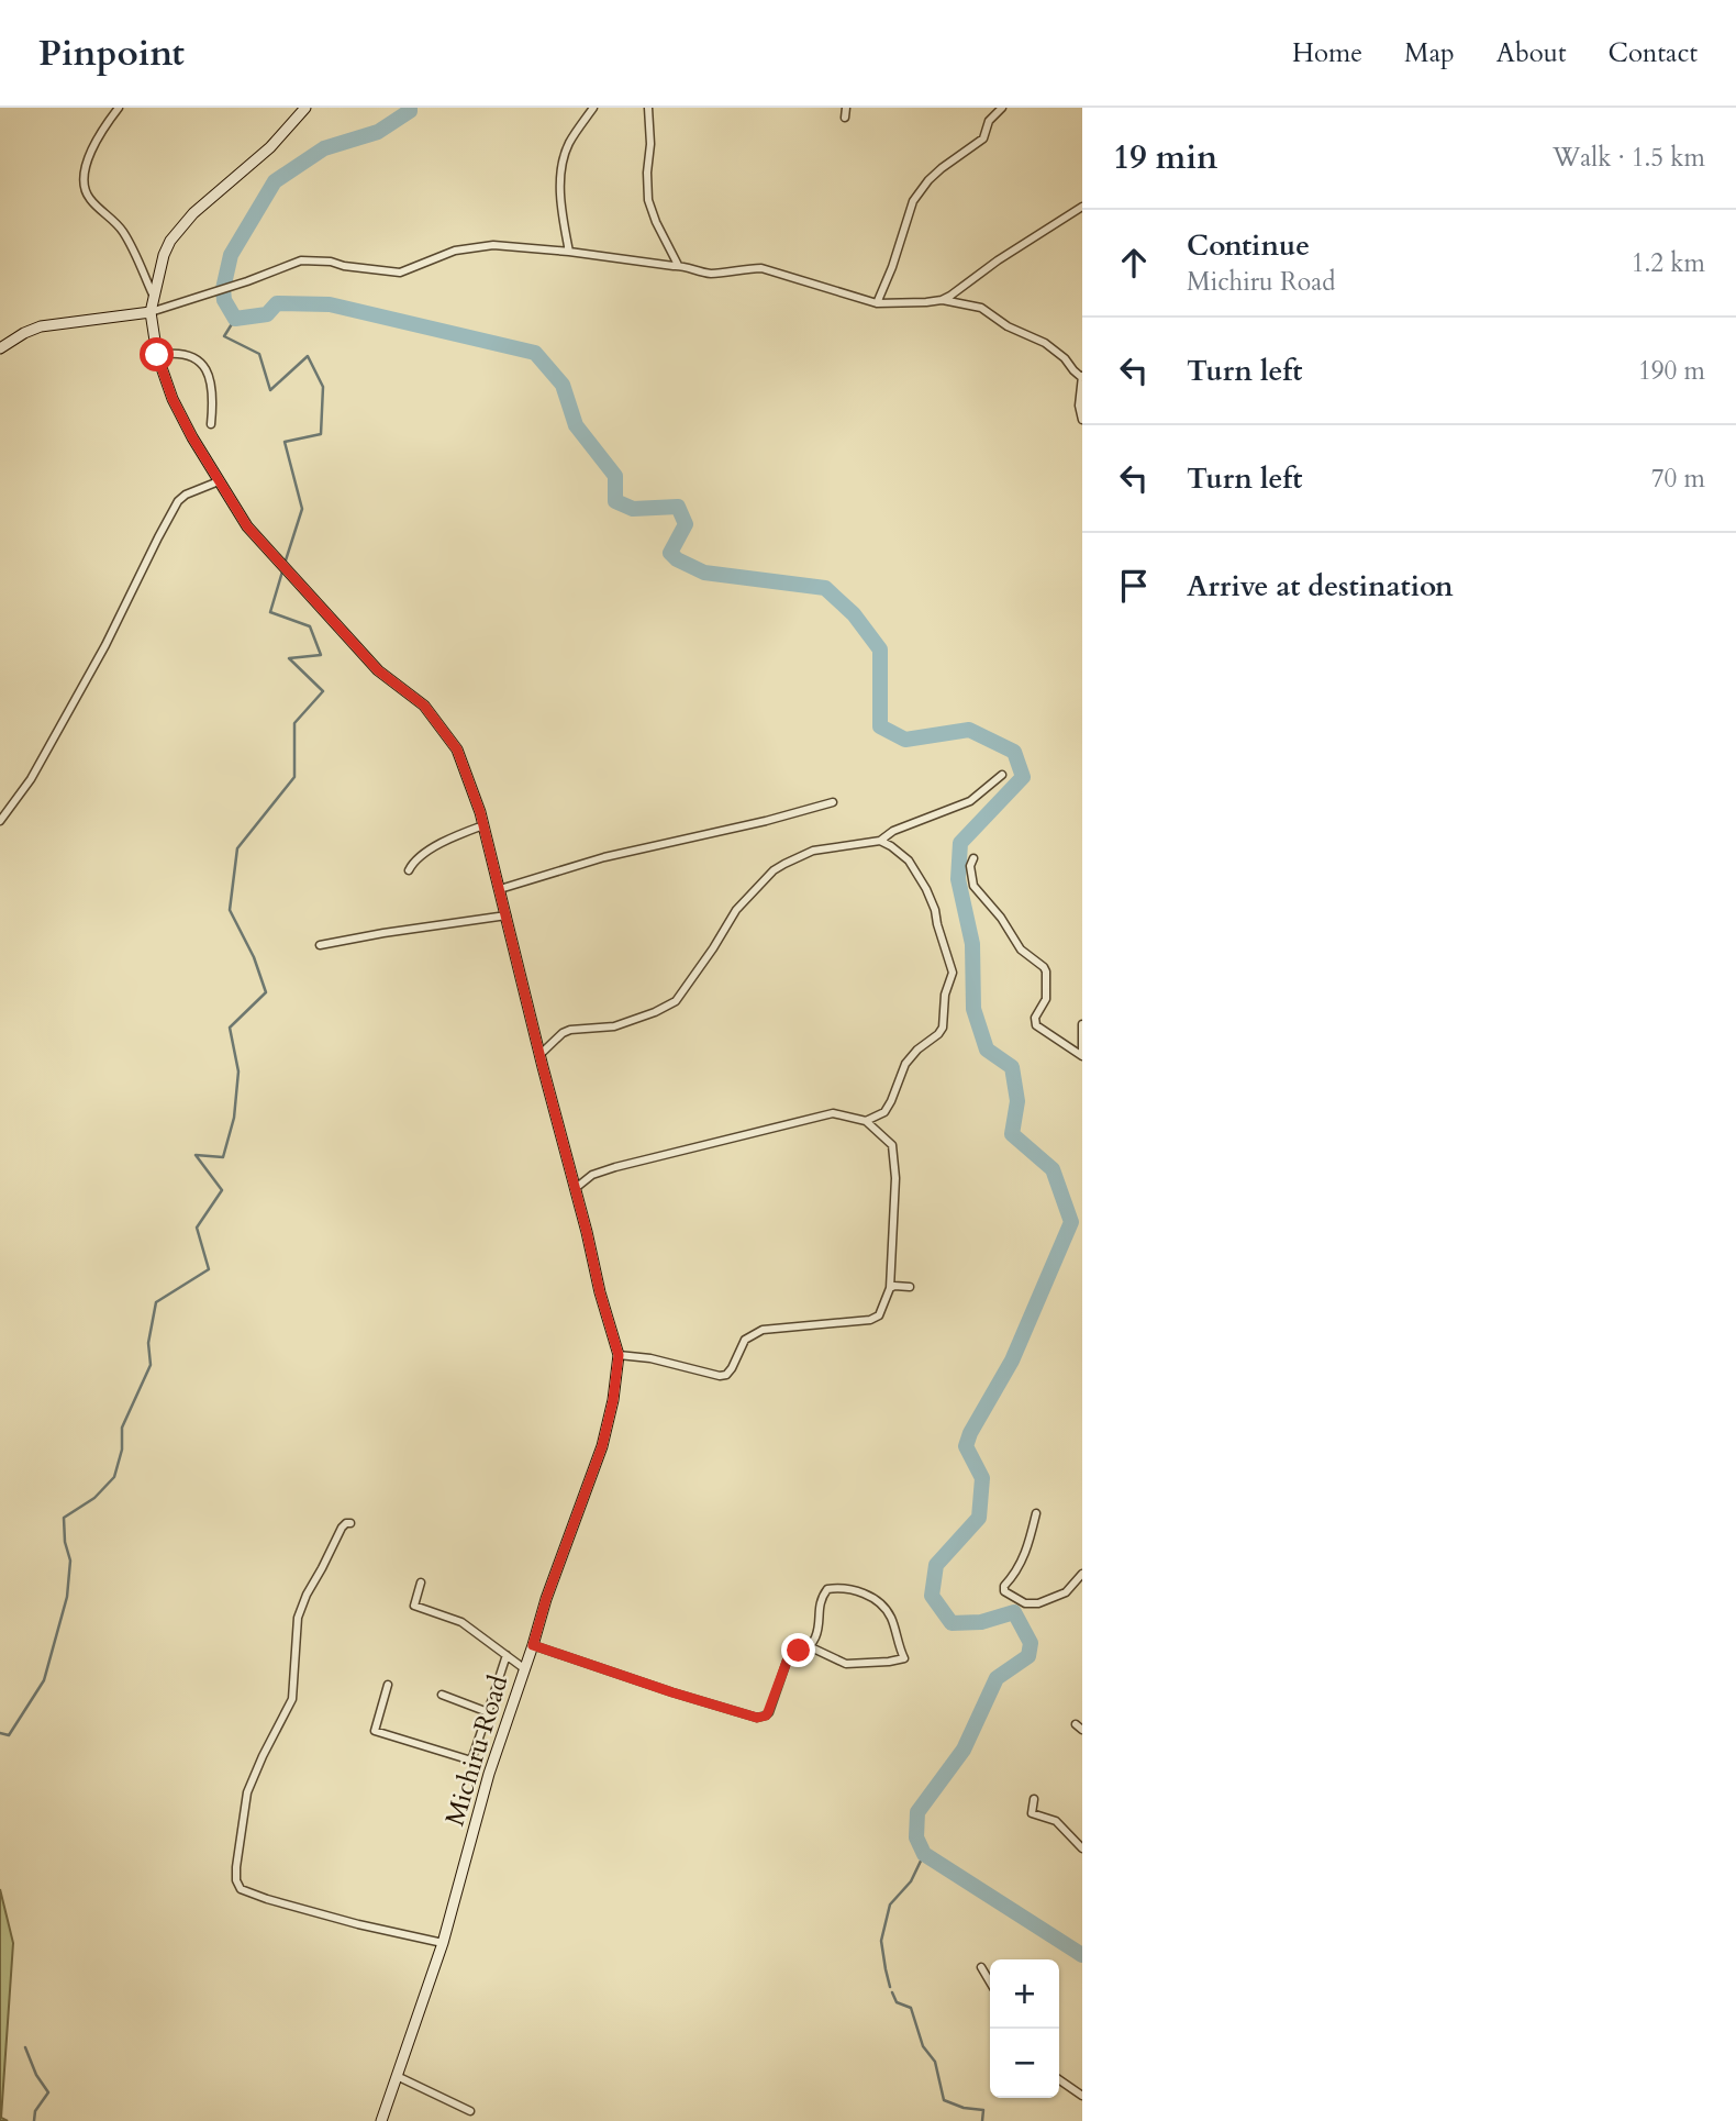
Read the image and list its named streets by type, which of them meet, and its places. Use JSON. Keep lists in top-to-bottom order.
{
  "streets": {
    "street": ["Michiru Road"]
  },
  "page": {
    "header": "Pinpoint",
    "nav": [
      "Home",
      "Map",
      "About",
      "Contact"
    ],
    "heading": ["19 min", "Walk · 1.5 km"],
    "list": [
      ["Continue", "Michiru Road", "1.2 km"],
      ["Turn left", "190 m"],
      ["Turn left", "70 m"],
      "Arrive at destination"
    ],
    "map_buttons": ["+", "−"]
  }
}
